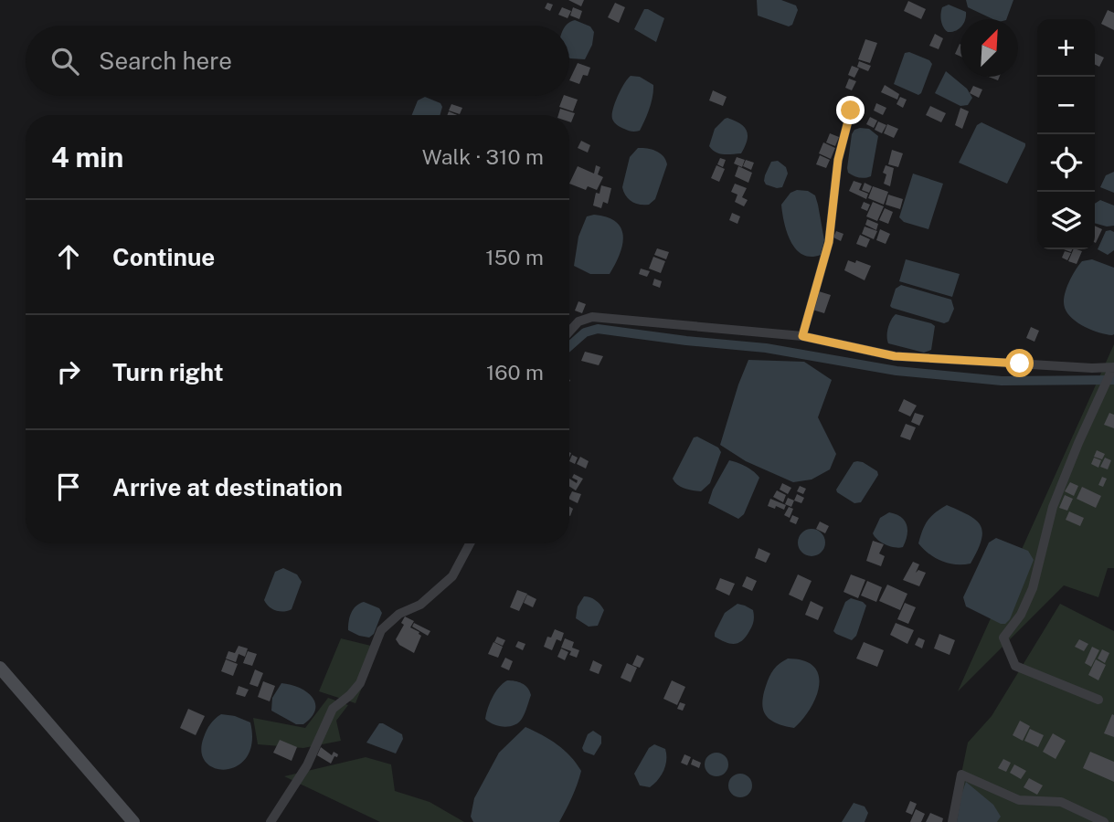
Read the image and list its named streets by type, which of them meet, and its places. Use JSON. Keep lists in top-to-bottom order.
{
  "north": "top right",
  "page": {
    "map_buttons": ["+", "−"],
    "search": "Search here",
    "heading": ["4 min", "Walk · 310 m"],
    "list": [
      ["Continue", "150 m"],
      ["Turn right", "160 m"],
      "Arrive at destination"
    ]
  }
}
